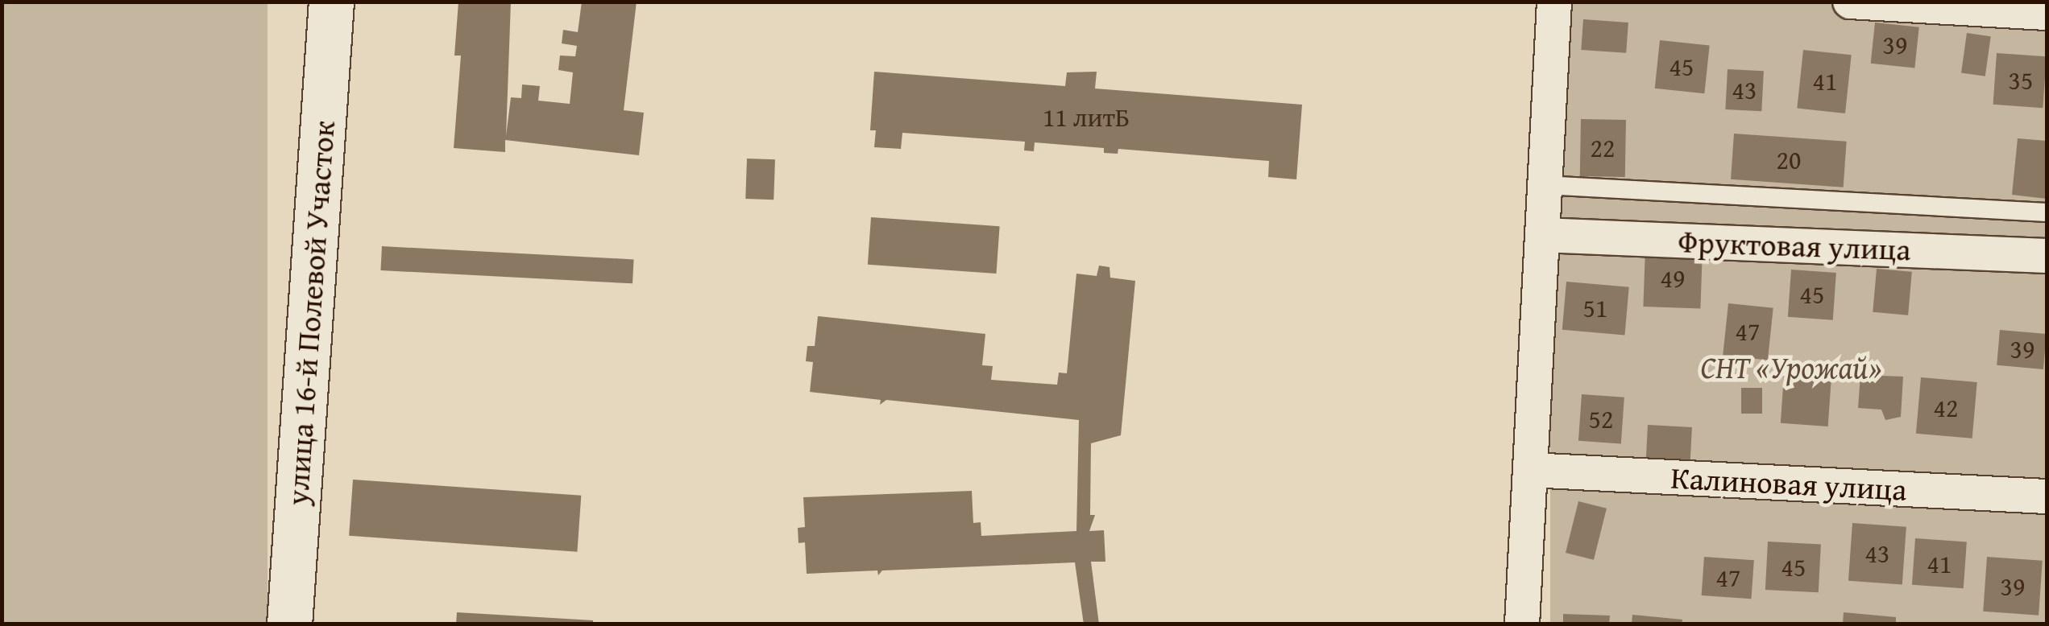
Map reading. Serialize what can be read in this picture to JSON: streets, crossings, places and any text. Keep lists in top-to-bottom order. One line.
{"streets":{"street":["Фруктовая улица","улица 16-й Полевой Участок","Калиновая улица"]},"parks":["СНТ «Урожай»"],"house_numbers":["39","45","35","41","43","11 литБ","22","20","49","45","51","47","39","42","52","43","41","45","47","39"]}
